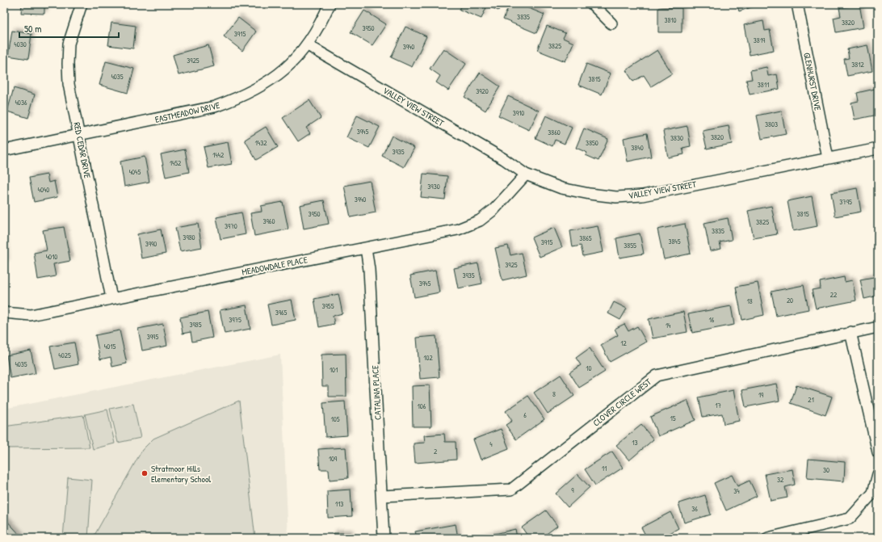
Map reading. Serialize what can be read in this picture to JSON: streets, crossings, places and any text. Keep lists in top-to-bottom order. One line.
{"streets":{"street":["GLENHURST DRIVE","VALLEY VIEW STREET","EASTMEADOW DRIVE","RED CEDAR DRIVE","MEADOWDALE PLACE","CATALINA PLACE","CLOVER CIRCLE WEST"]},"crossings":[["GLENHURST DRIVE","VALLEY VIEW STREET"],["VALLEY VIEW STREET","EASTMEADOW DRIVE"],["VALLEY VIEW STREET","MEADOWDALE PLACE"],["EASTMEADOW DRIVE","RED CEDAR DRIVE"],["RED CEDAR DRIVE","MEADOWDALE PLACE"],["MEADOWDALE PLACE","CATALINA PLACE"],["CATALINA PLACE","CLOVER CIRCLE WEST"]],"places":["Stratmoor Hills Elementary School"],"house_numbers":["3835","3810","3820","3950","3915","3819","4030","3825","3940","3925","3812","4035","3815","3811","3920","4036","3910","3803","3945","3860","3820","3830","1432","3850","3840","3935","1442","1452","4045","3930","4040","3940","3795","3950","3815","3960","3825","3970","3835","3980","3865","3845","3915","3990","3855","4010","3925","3935","3945","22","20","18","3955","3965","3975","16","3985","14","3995","12","4015","4025","102","4035","10","101","8","19","21","17","106","6","15","105","13","4","2","109","11","30","32","9","34","113","36"],"scale_bar":"50 m"}
